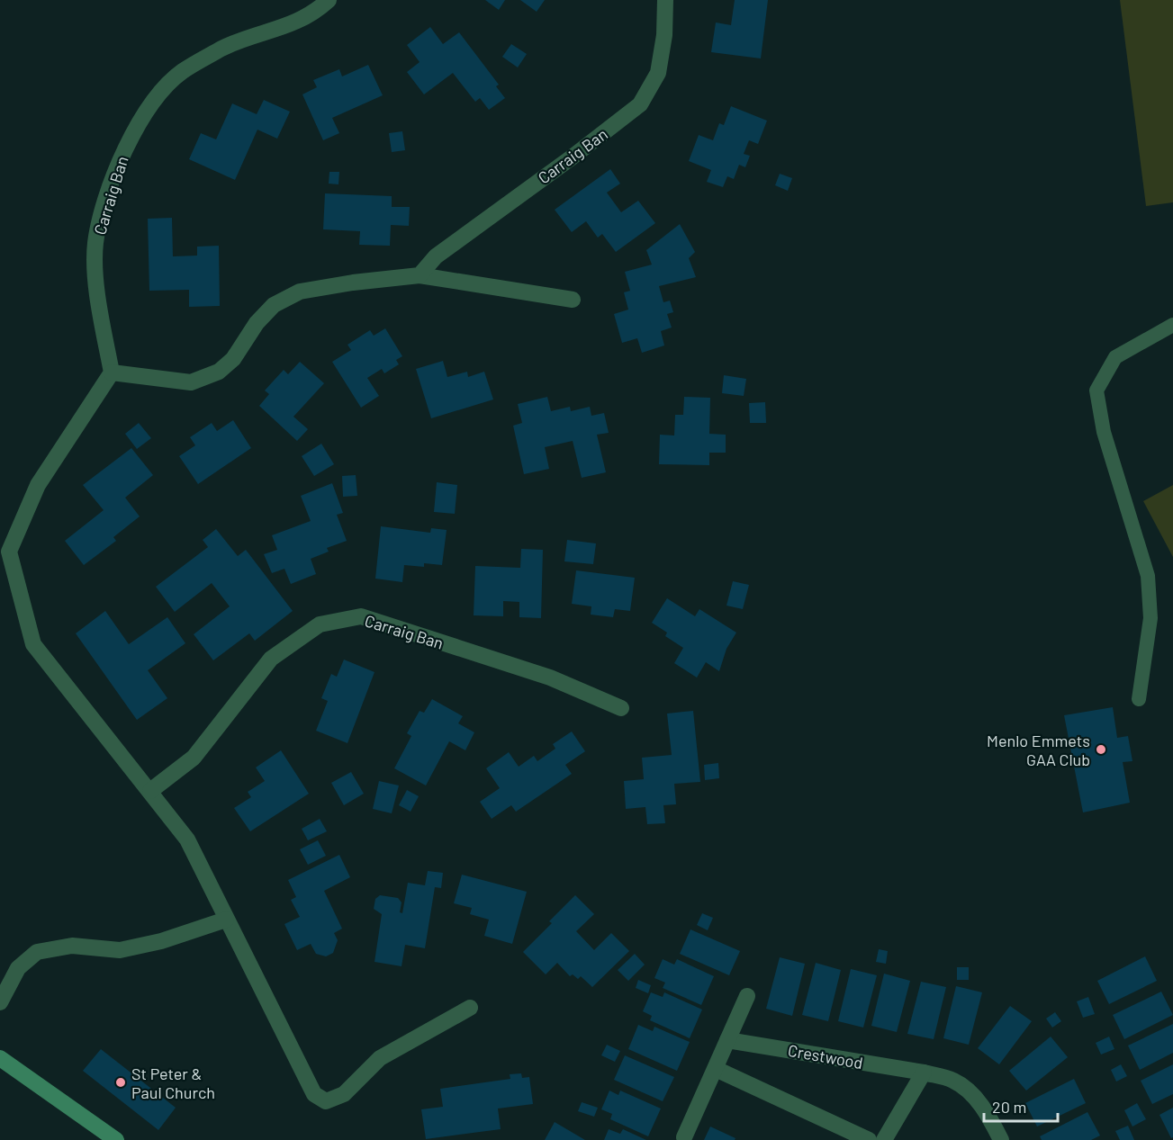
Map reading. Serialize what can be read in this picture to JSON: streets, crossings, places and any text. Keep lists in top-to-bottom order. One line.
{"streets":{"street":["Carraig Ban","Crestwood"]},"places":["Menlo Emmets GAA Club","St Peter & Paul Church"],"scale_bar":"20 m"}
